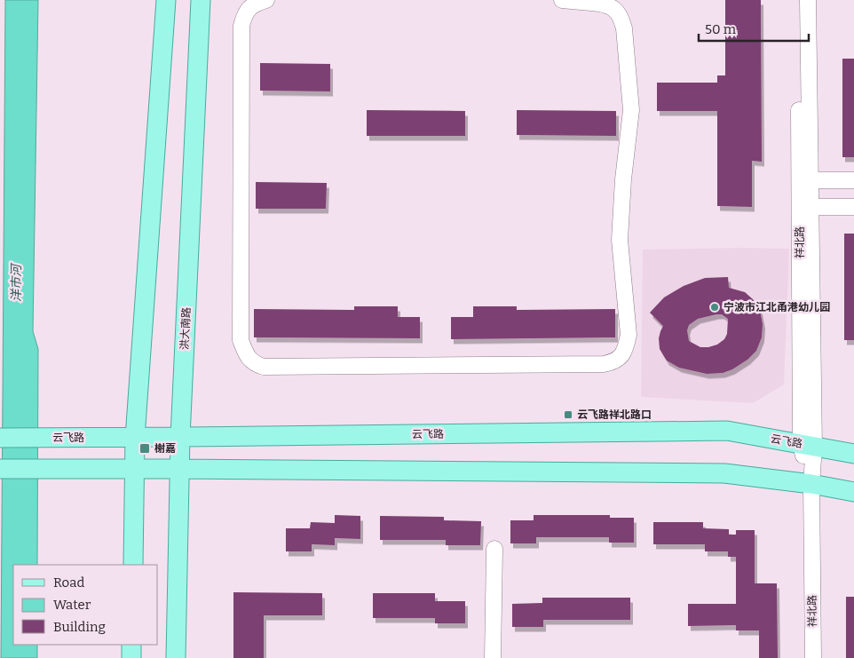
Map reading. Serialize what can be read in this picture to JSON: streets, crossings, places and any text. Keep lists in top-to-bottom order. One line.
{"streets":{"main road":["洪大南路","云飞路"],"street":["祥北路"]},"crossings":[["祥北路","云飞路"],["洪大南路","云飞路"]],"water":["洋市河"],"places":{"other":["宁波市江北甬港幼儿园"],"transit":["云飞路祥北路口","榭嘉"]},"legend":["Road","Water","Building"],"scale_bar":"50 m"}
